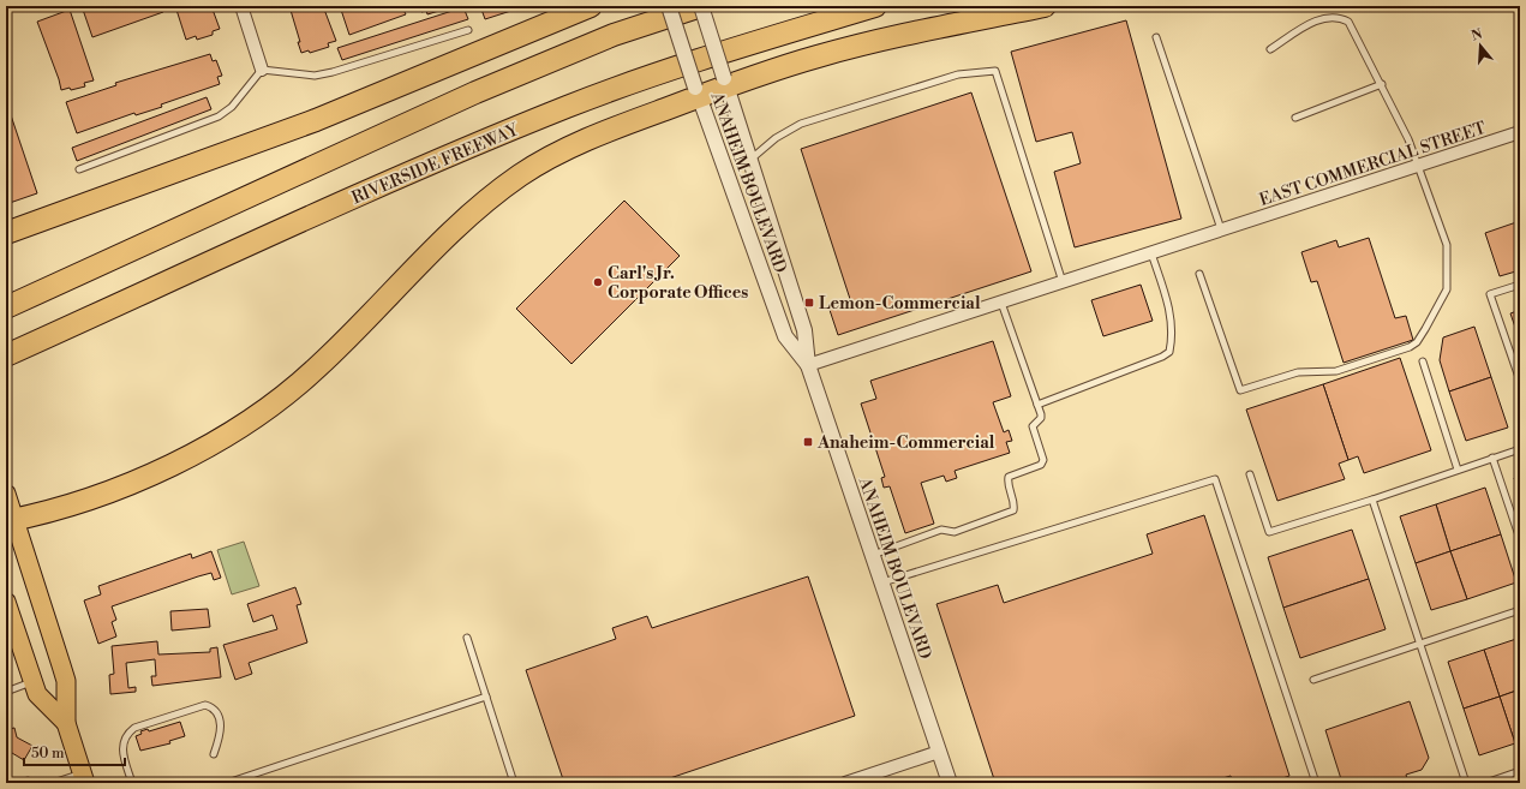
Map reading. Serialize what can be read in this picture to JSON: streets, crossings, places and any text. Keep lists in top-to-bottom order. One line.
{"streets":{"highway":["RIVERSIDE FREEWAY"],"street":["EAST COMMERCIAL STREET","ANAHEIM BOULEVARD"]},"crossings":[["EAST COMMERCIAL STREET","ANAHEIM BOULEVARD"]],"places":{"other":["Carl's Jr. Corporate Offices"],"transit":["Lemon-Commercial","Anaheim-Commercial"]},"scale_bar":"50 m","north":"top"}
